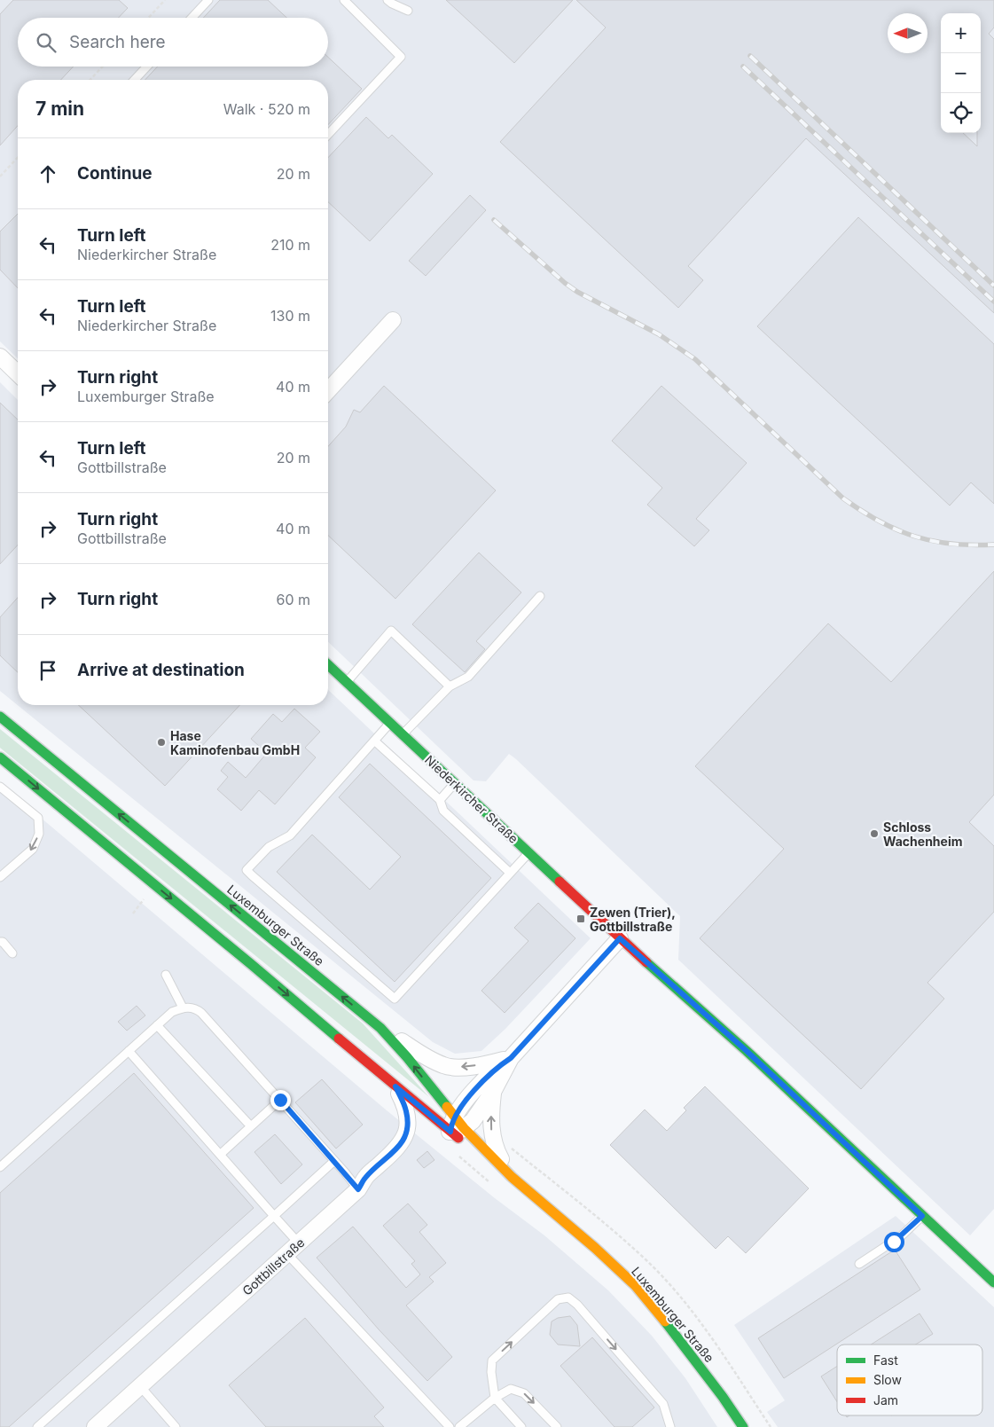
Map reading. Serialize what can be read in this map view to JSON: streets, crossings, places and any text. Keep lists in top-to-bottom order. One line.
{"streets":{"main road":["Niederkircher Straße","Luxemburger Straße"],"street":["Gottbillstraße"]},"crossings":[["Luxemburger Straße","Gottbillstraße"]],"places":{"other":["Hase Kaminofenbau GmbH","Schloss Wachenheim"],"transit":["Zewen (Trier), Gottbillstraße"]},"legend":["Fast","Slow","Jam"],"north":"left","page":{"map_buttons":["+","−"],"search":"Search here","heading":["7 min","Walk · 520 m"],"list":[["Continue","20 m"],["Turn left","Niederkircher Straße","210 m"],["Turn left","Niederkircher Straße","130 m"],["Turn right","Luxemburger Straße","40 m"],["Turn left","Gottbillstraße","20 m"],["Turn right","Gottbillstraße","40 m"],["Turn right","60 m"],"Arrive at destination"]}}
